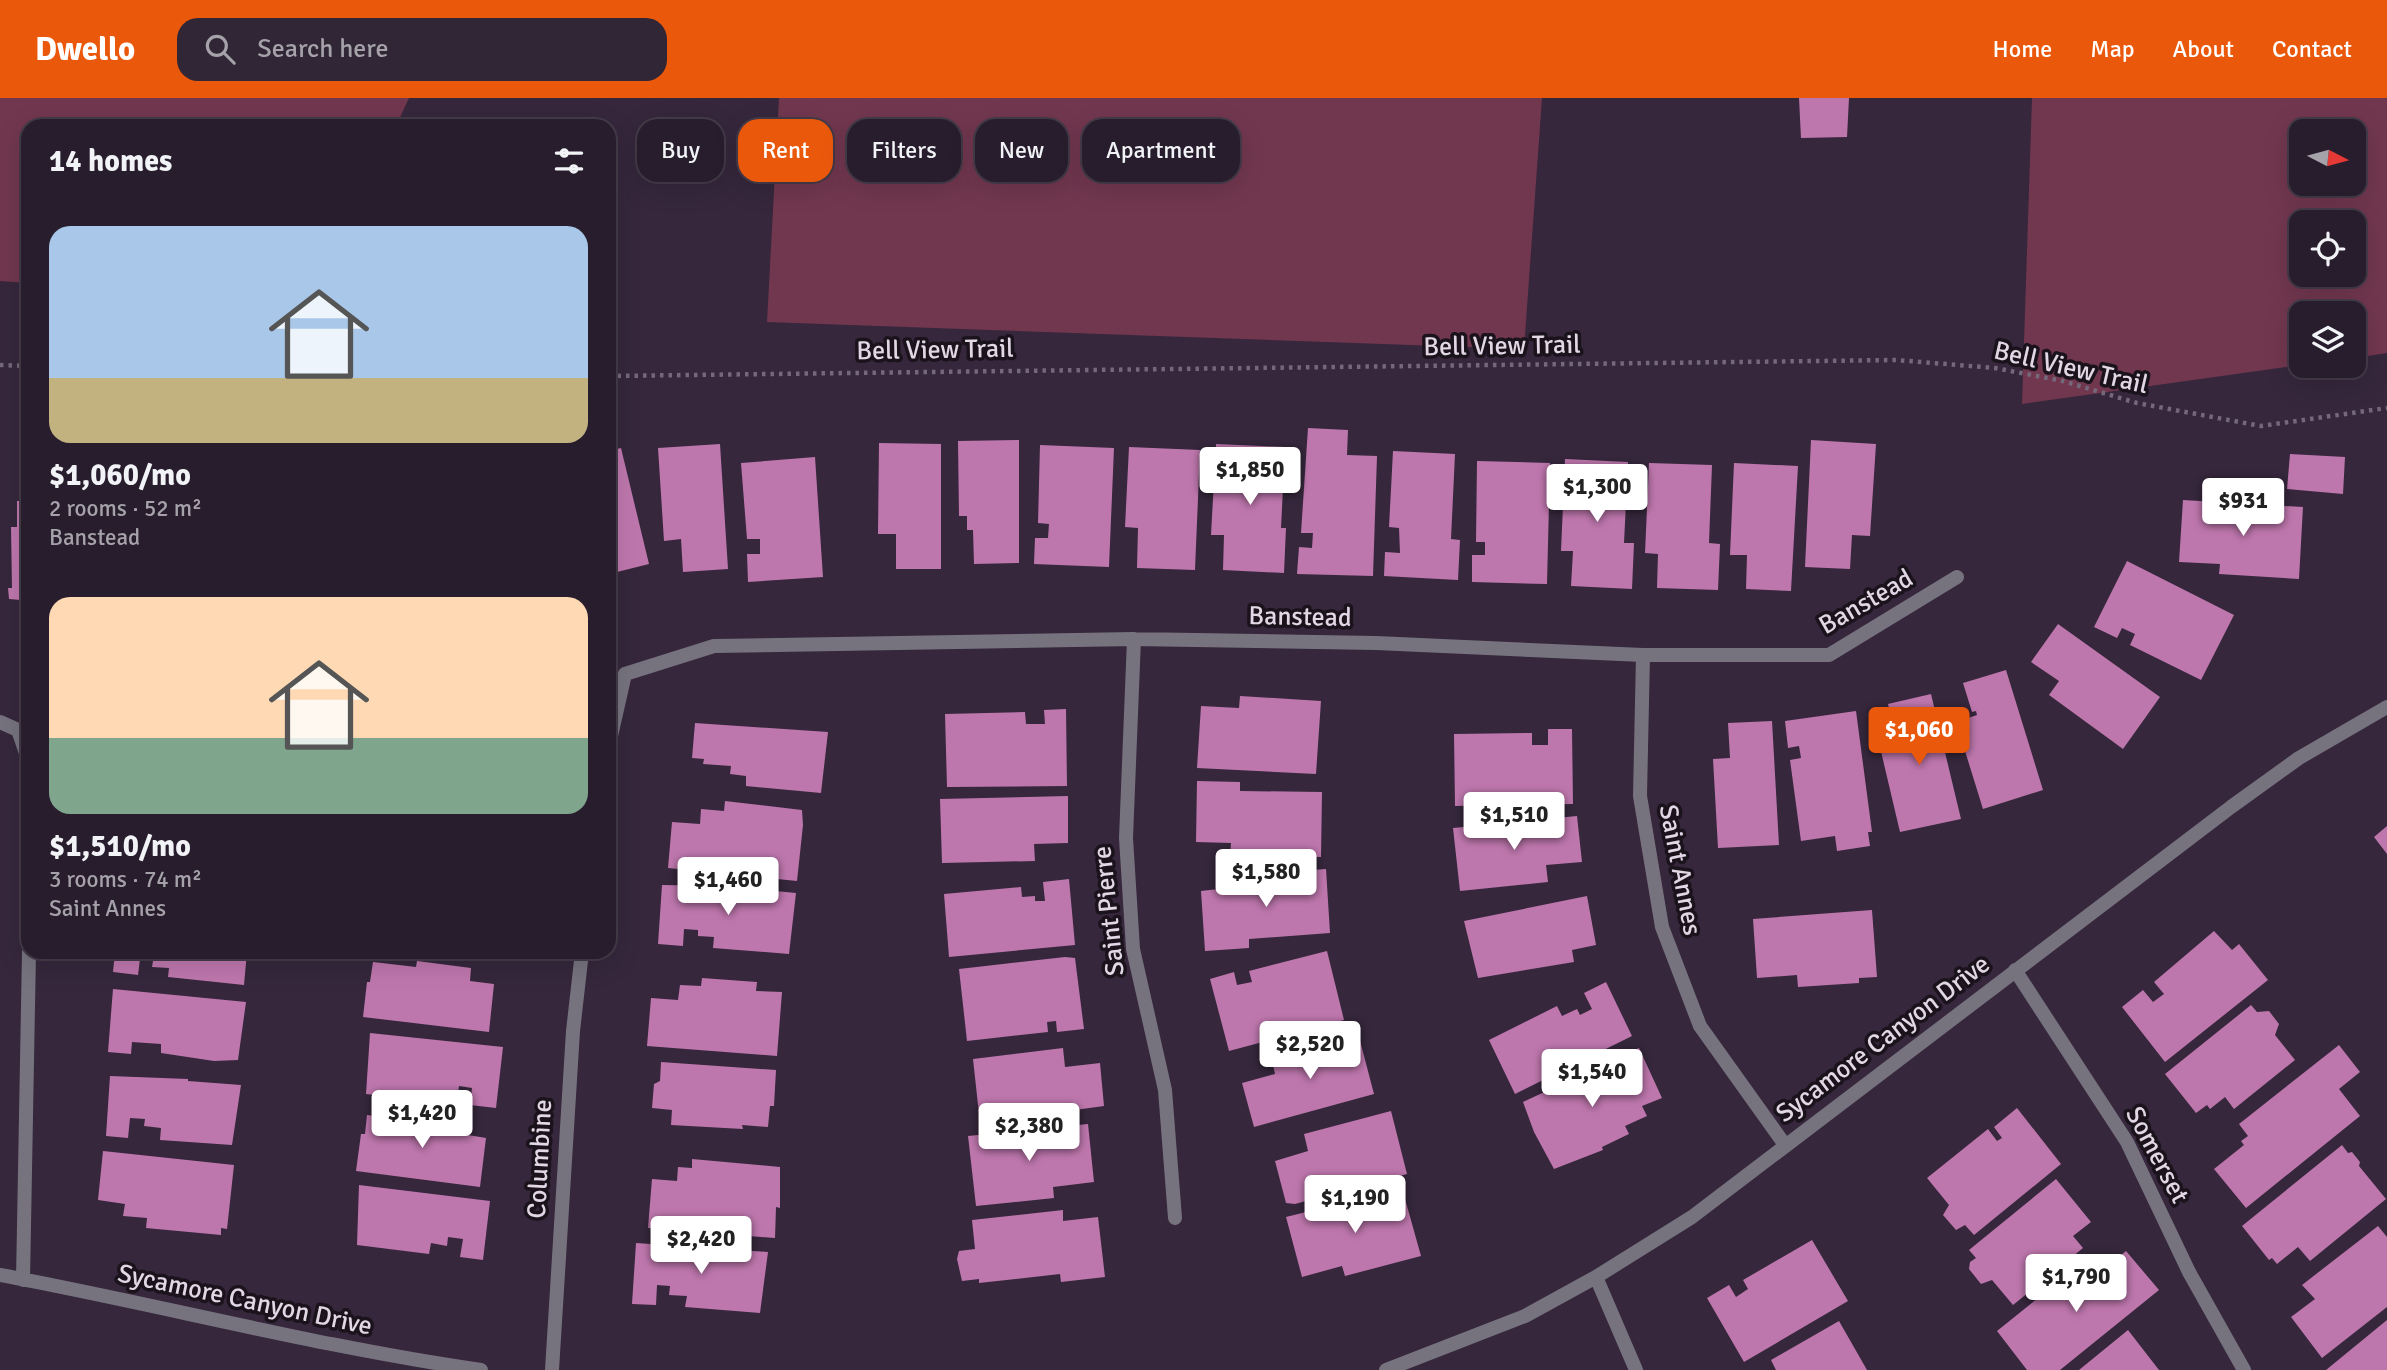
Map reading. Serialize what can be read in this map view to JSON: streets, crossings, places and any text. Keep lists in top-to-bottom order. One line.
{"streets":{"street":["Banstead","Saint Annes","Saint Pierre","Sycamore Canyon Drive","Somerset","Columbine"],"path":["Bell View Trail"]},"crossings":[["Banstead","Saint Annes"],["Banstead","Saint Pierre"],["Saint Annes","Sycamore Canyon Drive"],["Sycamore Canyon Drive","Somerset"]],"north":"right","page":{"header":"Dwello","search":"Search here","nav":["Home","Map","About","Contact"],"chip":["Buy","Rent","Filters","New","Apartment"],"heading":"14 homes","list":[{"name":"$1,060/mo","note":"2 rooms · 52 m² · Banstead"},{"name":"$1,510/mo","note":"3 rooms · 74 m² · Saint Annes"}],"price":["$1,850","$1,300","$931","$1,060","$1,510","$1,580","$1,460","$2,520","$1,540","$1,420","$2,380","$1,190","$2,420","$1,790"]}}
